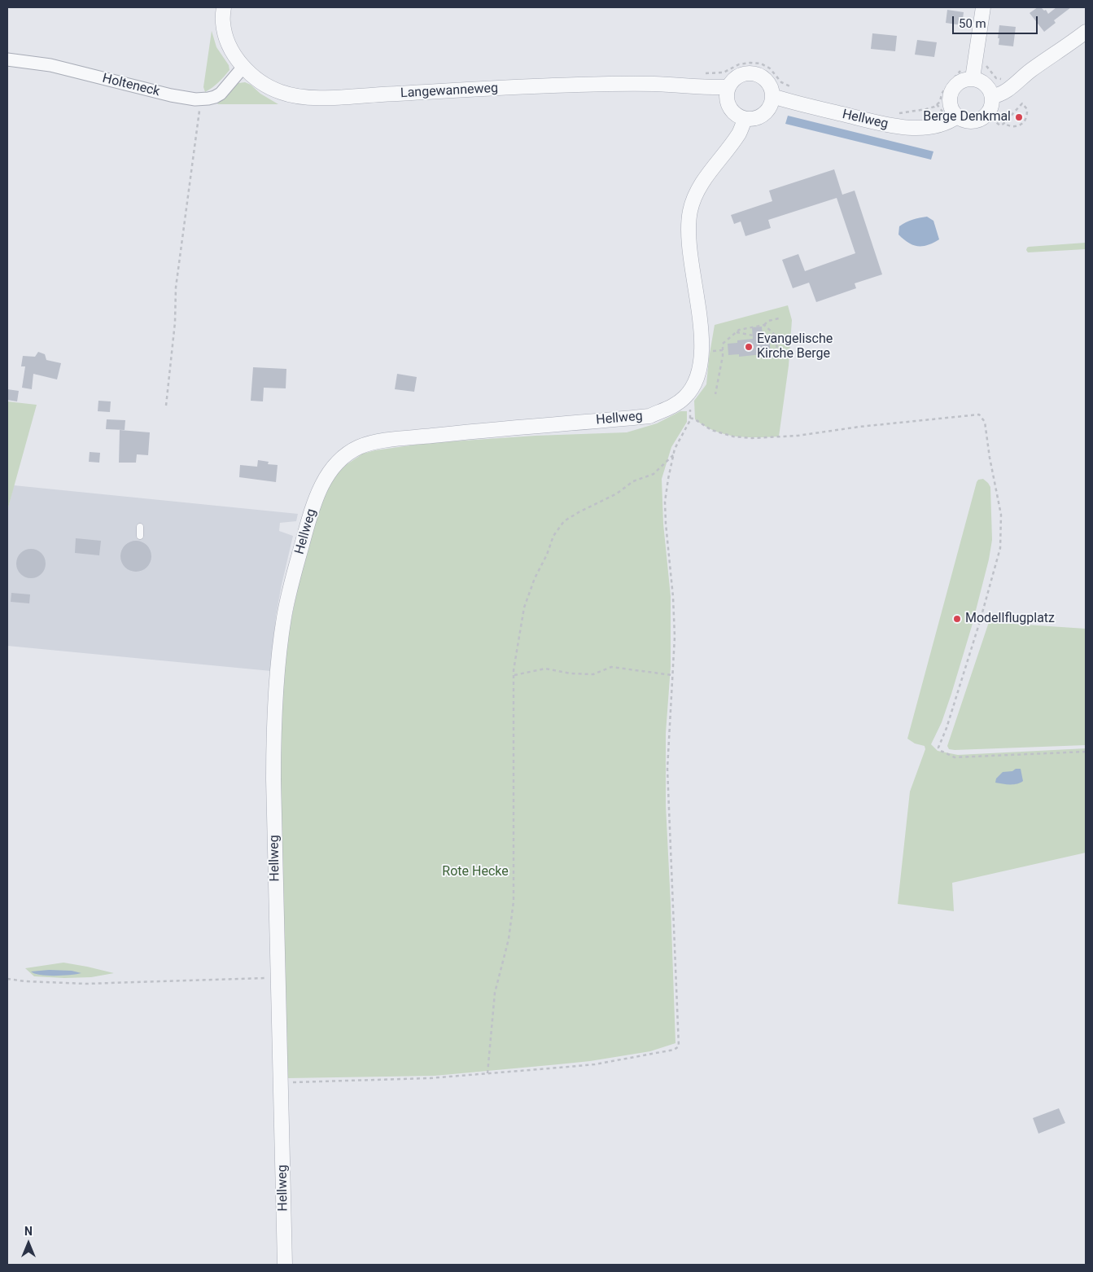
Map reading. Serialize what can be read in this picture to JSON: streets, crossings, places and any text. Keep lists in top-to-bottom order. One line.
{"streets":{"street":["Holteneck","Langewanneweg","Hellweg"]},"crossings":[["Holteneck","Langewanneweg"],["Langewanneweg","Hellweg"]],"parks":["Rote Hecke"],"places":["Berge Denkmal","Evangelische Kirche Berge","Modellflugplatz"],"scale_bar":"50 m","north":"top"}
